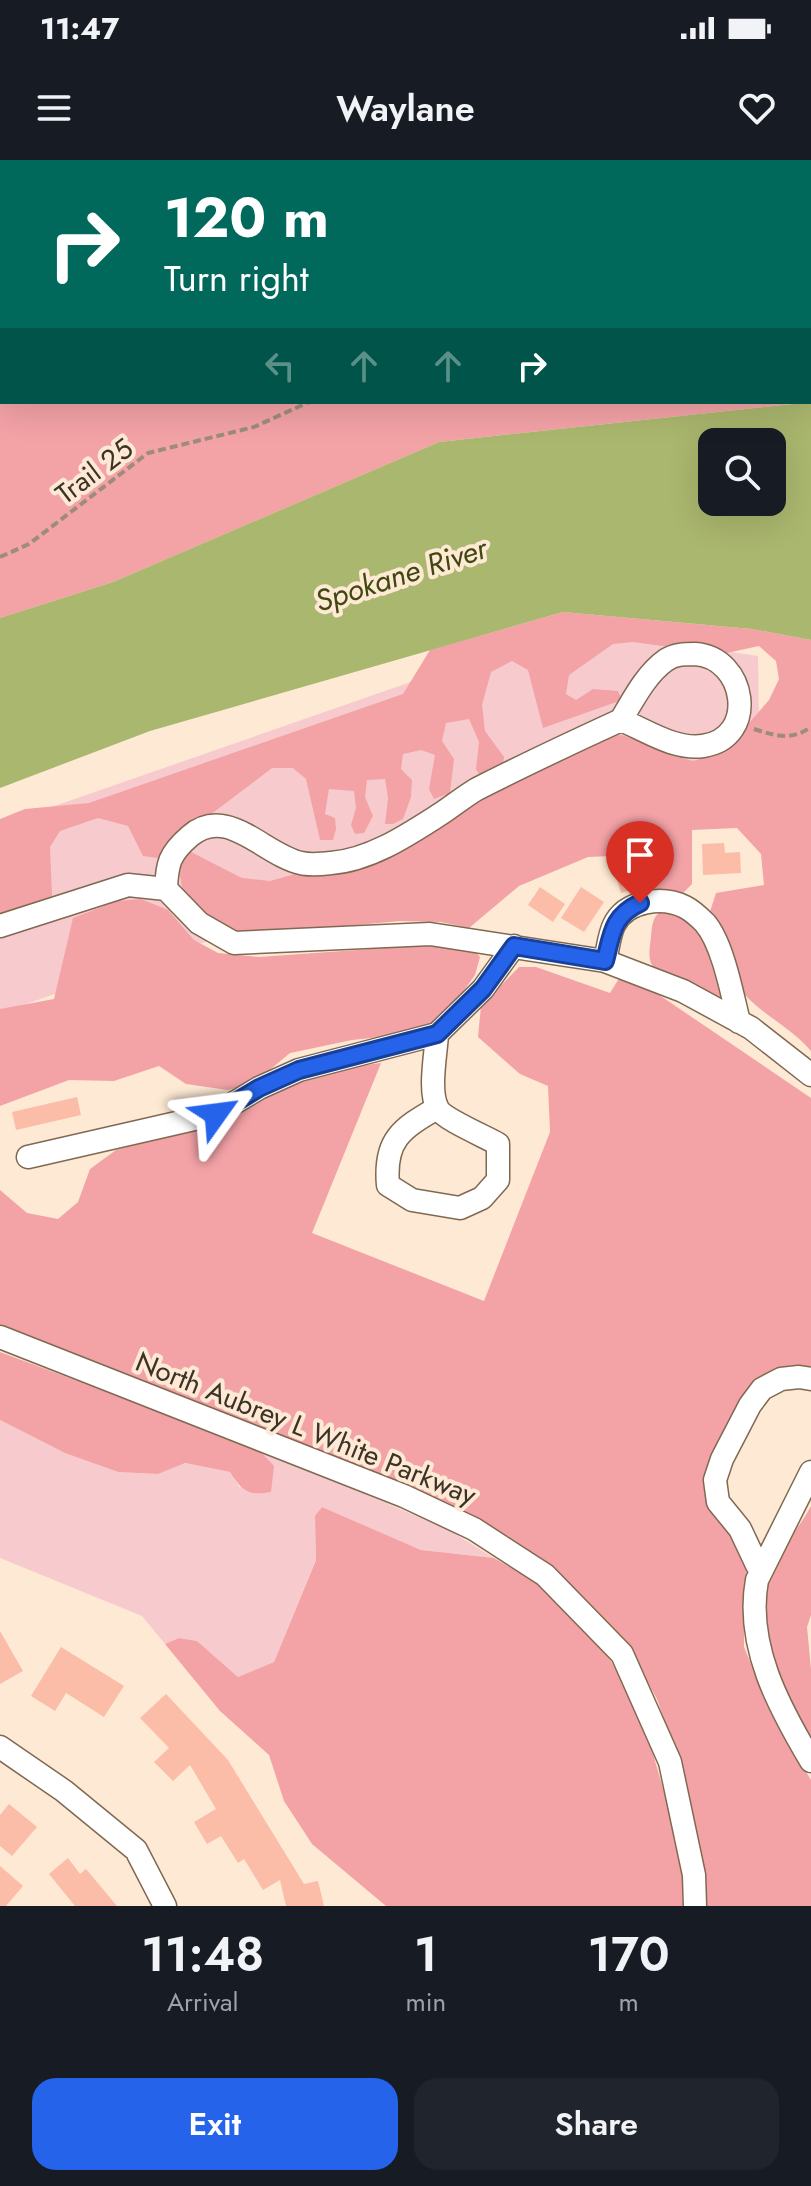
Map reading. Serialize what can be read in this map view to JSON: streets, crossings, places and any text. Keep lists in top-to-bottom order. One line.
{"streets":{"street":["North Aubrey L White Parkway"],"path":["Trail 25"]},"water":["Spokane River"],"page":{"status":"11:47","header":"Waylane","turn":["120 m","Turn right"],"eta":["11:48","Arrival","1","min","170","m"],"buttons":["Exit","Share"]}}
